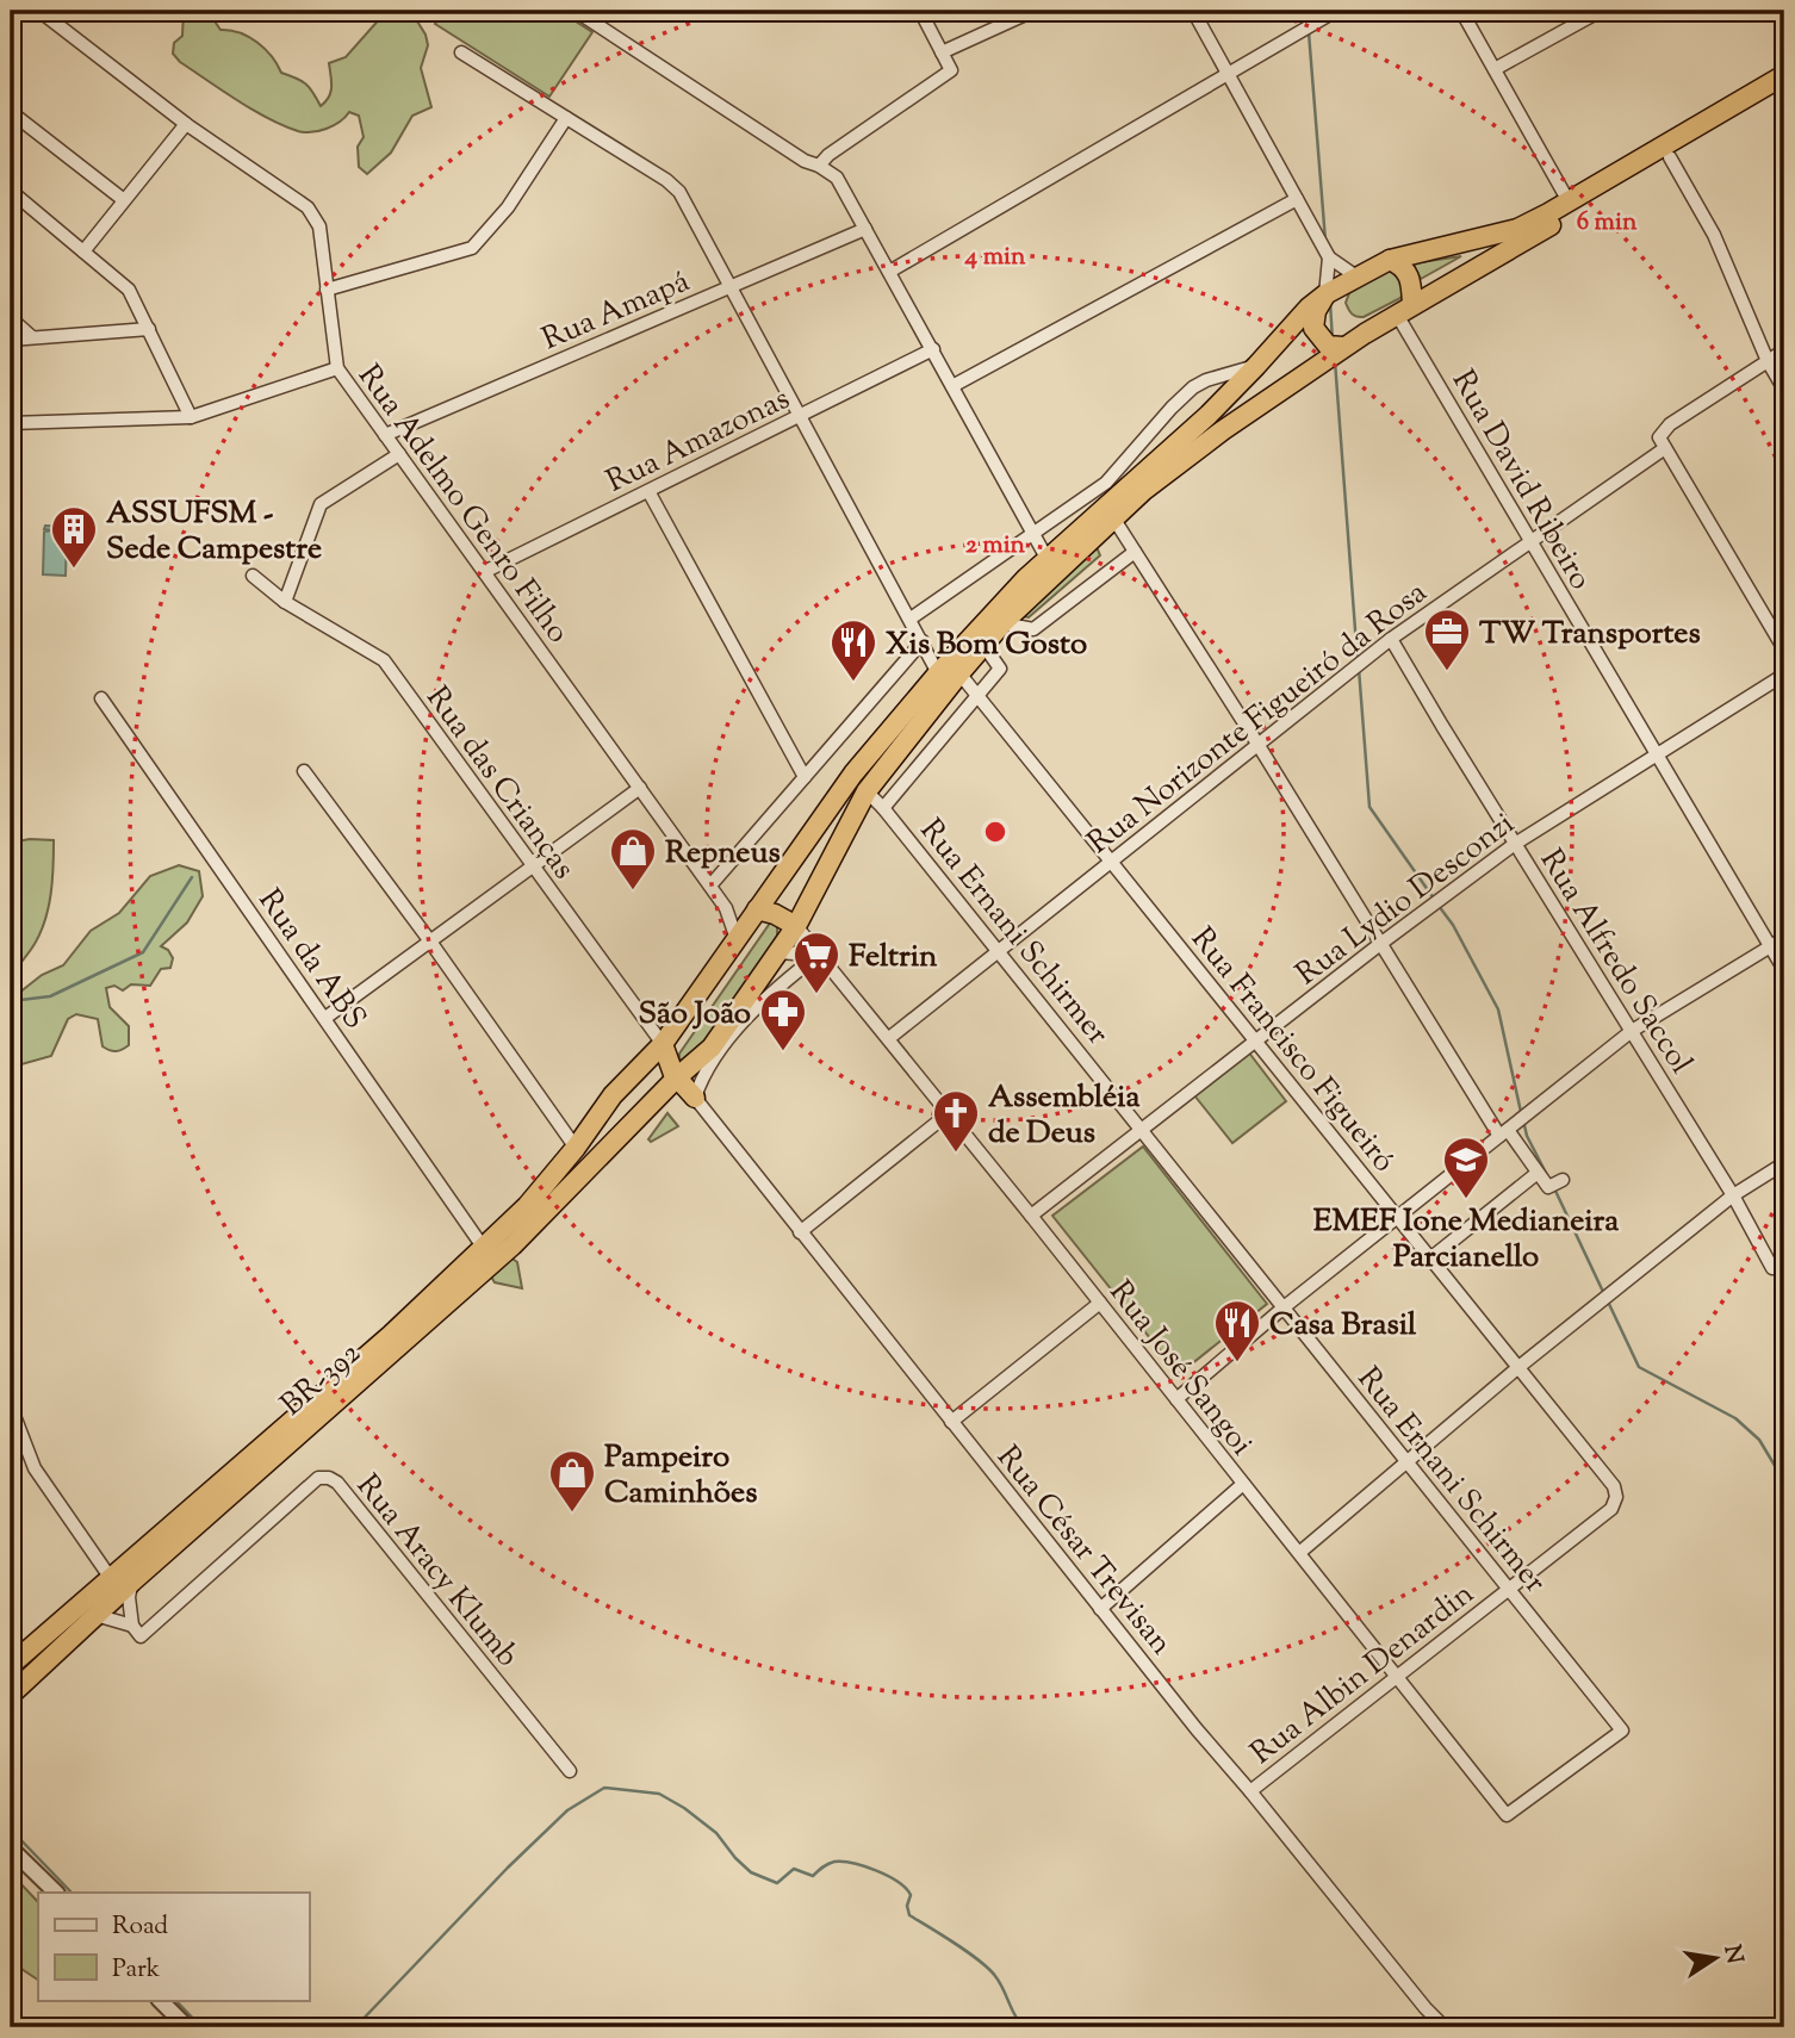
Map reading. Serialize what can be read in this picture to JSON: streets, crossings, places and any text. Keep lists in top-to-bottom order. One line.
{"streets":{"highway":["BR-392"],"street":["Rua Amapá","Rua Amazonas","Rua David Ribeiro","Rua Adelmo Genro Filho","Rua Norizonte Figueiró da Rosa","Rua das Crianças","Rua Lydio Desconzi","Rua Ernani Schirmer","Rua da ABS","Rua Alfredo Saccol","Rua Francisco Figueiró","Rua José Sangoi","Rua César Trevisan","Rua Aracy Klumb","Rua Albin Denardin"]},"crossings":[["Rua Amapá","Rua Adelmo Genro Filho"],["Rua Amazonas","Rua Adelmo Genro Filho"],["Rua David Ribeiro","Rua Norizonte Figueiró da Rosa"],["Rua David Ribeiro","Rua Lydio Desconzi"],["Rua David Ribeiro","BR-392"],["Rua Adelmo Genro Filho","BR-392"],["Rua Norizonte Figueiró da Rosa","Rua Ernani Schirmer"],["Rua Norizonte Figueiró da Rosa","Rua Alfredo Saccol"],["Rua Norizonte Figueiró da Rosa","Rua Francisco Figueiró"],["Rua Norizonte Figueiró da Rosa","Rua José Sangoi"],["Rua das Crianças","BR-392"],["Rua das Crianças","Rua César Trevisan"],["Rua Lydio Desconzi","Rua Ernani Schirmer"],["Rua Lydio Desconzi","Rua Alfredo Saccol"],["Rua Lydio Desconzi","Rua Francisco Figueiró"],["Rua Lydio Desconzi","Rua José Sangoi"],["Rua Ernani Schirmer","Rua José Sangoi"],["Rua Ernani Schirmer","BR-392"],["Rua Ernani Schirmer","Rua Albin Denardin"],["Rua da ABS","BR-392"],["Rua Francisco Figueiró","BR-392"],["Rua Francisco Figueiró","Rua Albin Denardin"],["Rua José Sangoi","BR-392"],["Rua José Sangoi","Rua Albin Denardin"],["BR-392","Rua César Trevisan"],["Rua César Trevisan","Rua Albin Denardin"]],"places":{"building":["ASSUFSM - Sede Campestre"],"office":["TW Transportes"],"restaurant":["Xis Bom Gosto","Casa Brasil"],"shop":["Repneus","Pampeiro Caminhões"],"supermarket":["Feltrin"],"pharmacy":["São João"],"church":["Assembléia de Deus"],"school or university":["EMEF Ione Medianeira Parcianello"]},"legend":["Road","Park"],"north":"right","rings":["6 min","4 min","2 min"]}
